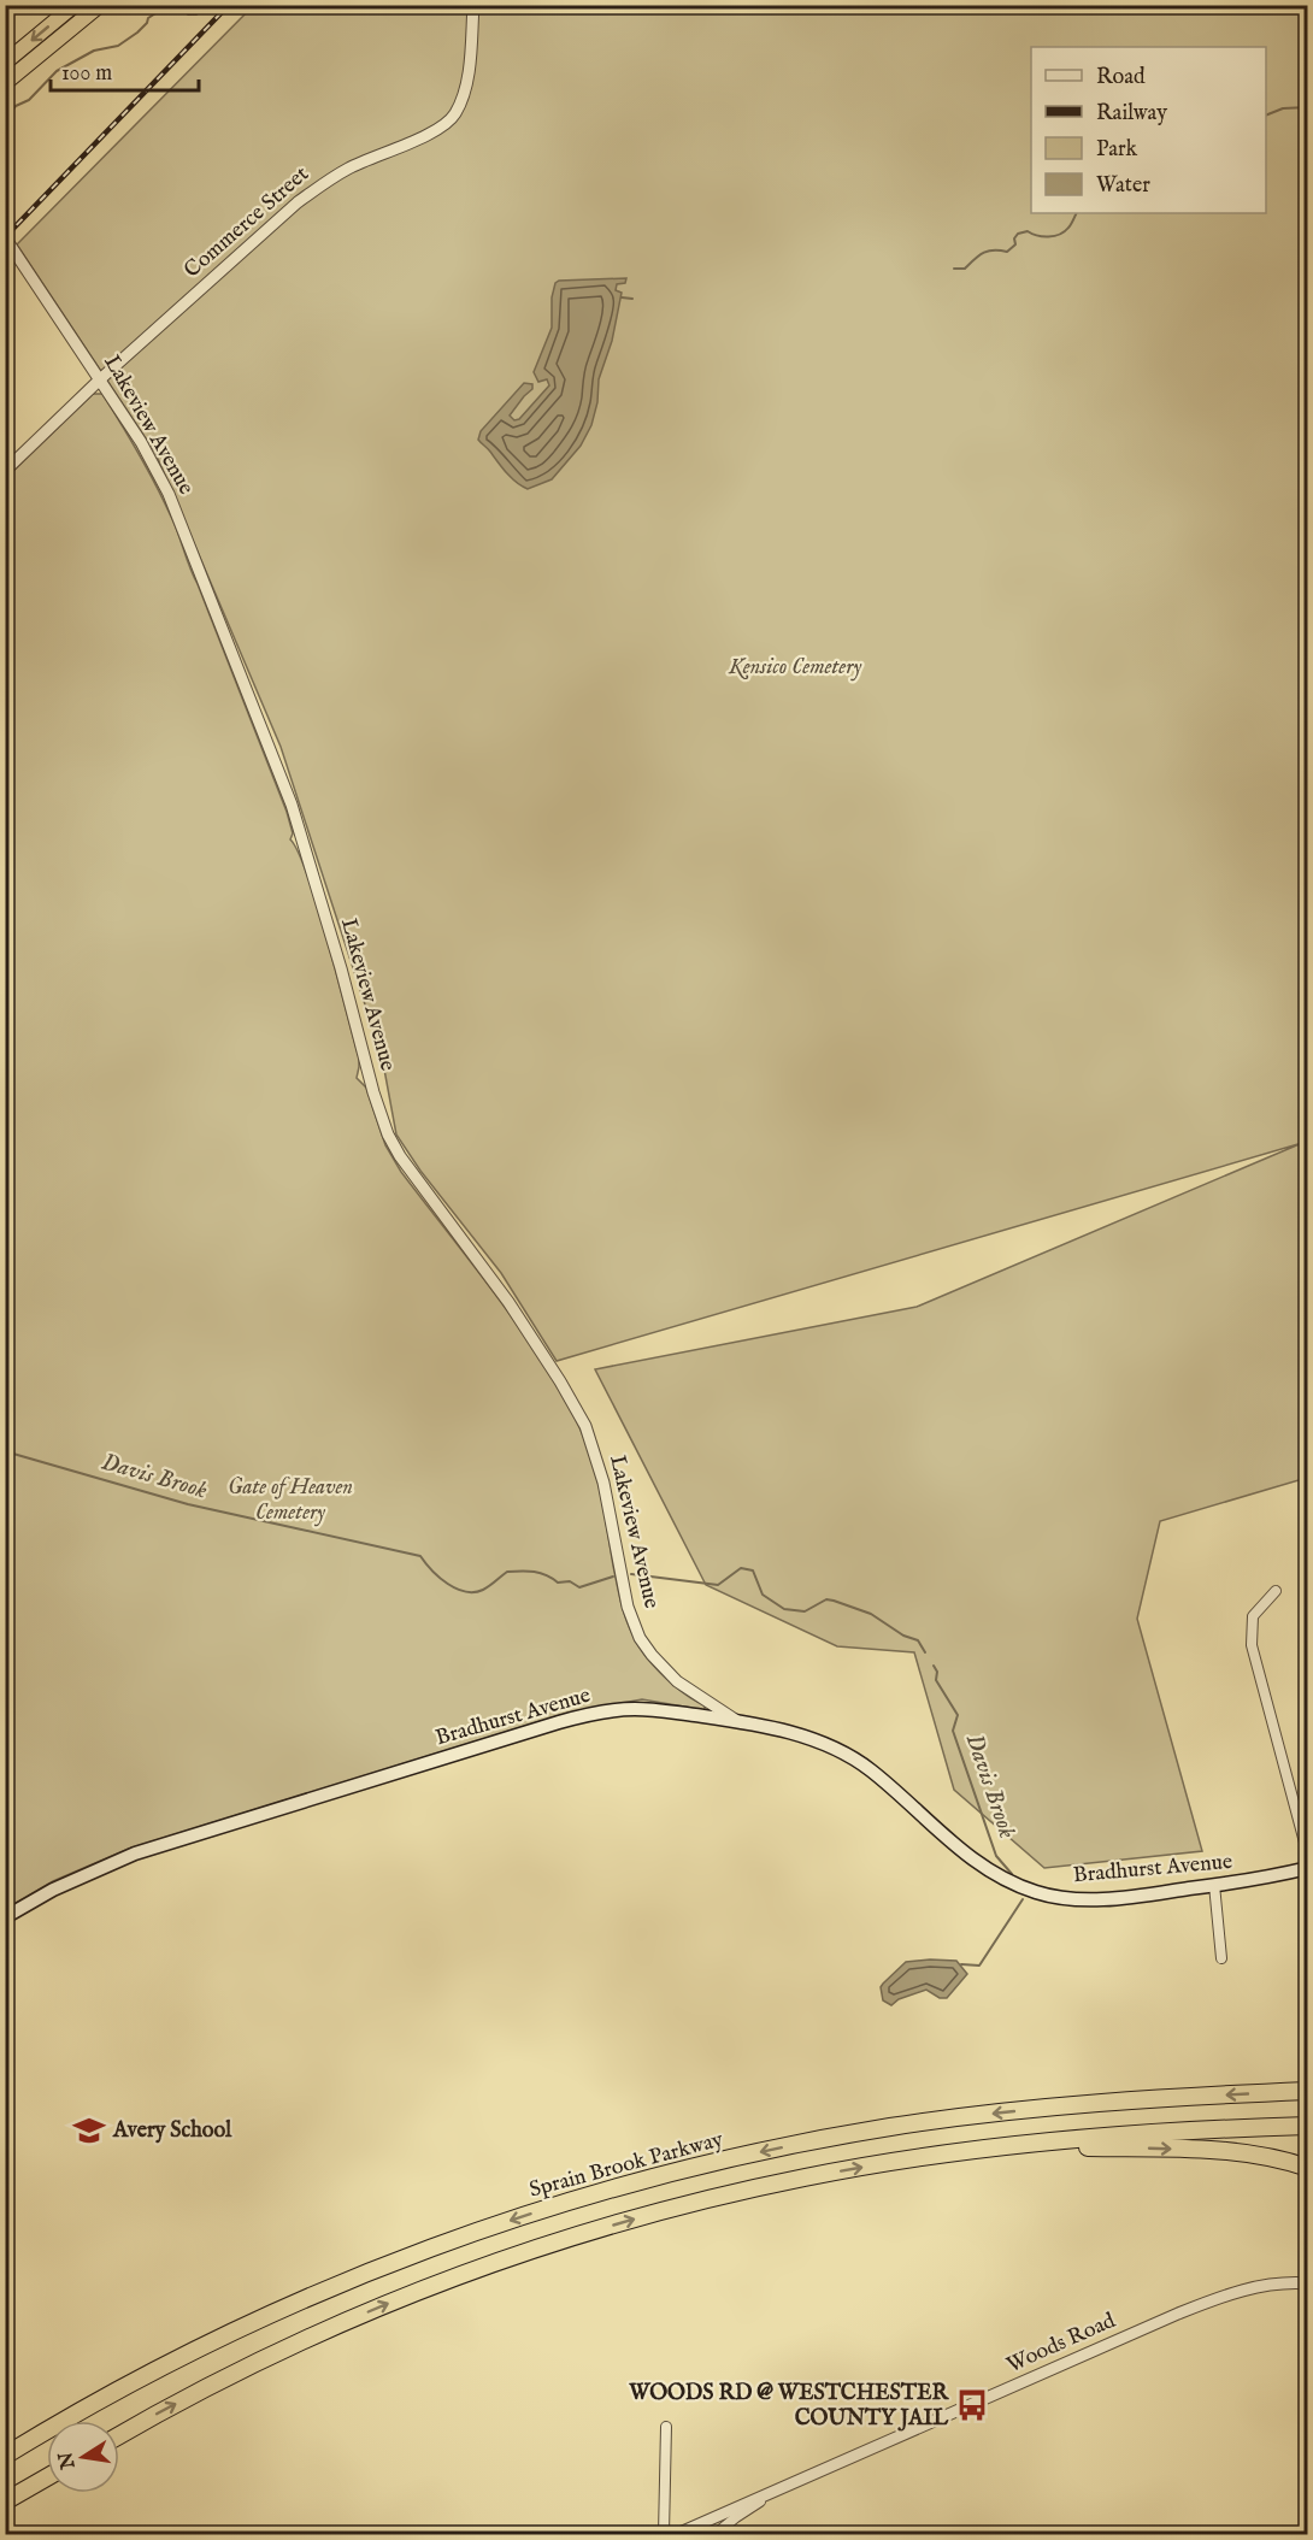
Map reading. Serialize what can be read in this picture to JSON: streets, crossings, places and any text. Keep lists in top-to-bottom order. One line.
{"streets":{"highway":["Sprain Brook Parkway"],"main road":["Bradhurst Avenue"],"street":["Commerce Street","Lakeview Avenue","Woods Road"]},"crossings":[["Commerce Street","Lakeview Avenue"],["Lakeview Avenue","Bradhurst Avenue"]],"water":["Davis Brook"],"parks":["Kensico Cemetery","Gate of Heaven Cemetery"],"places":{"school or university":["Avery School"],"bus stop":["WOODS RD @ WESTCHESTER COUNTY JAIL"]},"legend":["Road","Railway","Park","Water"],"scale_bar":"100 m","north":"left"}
